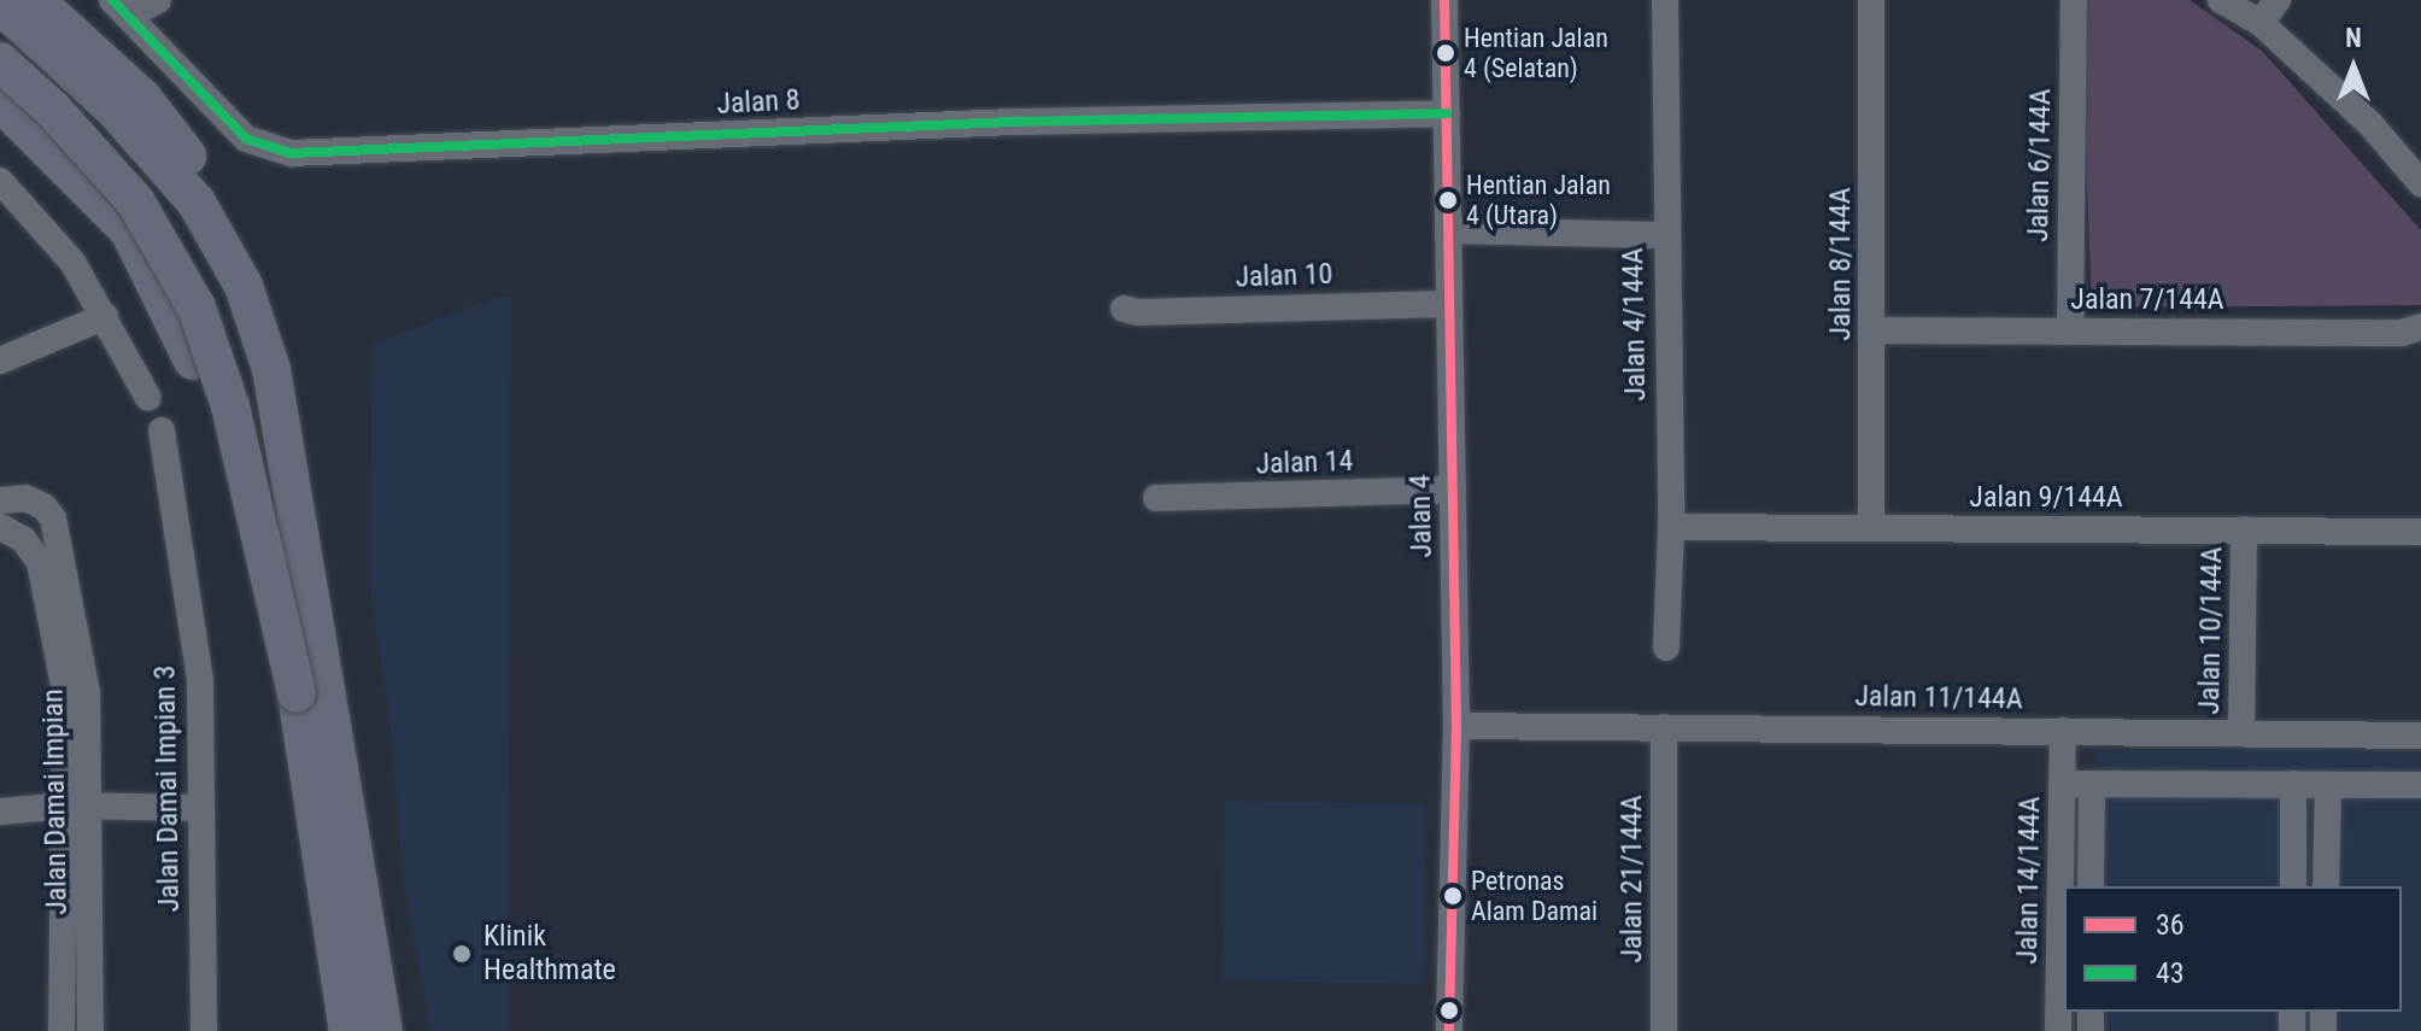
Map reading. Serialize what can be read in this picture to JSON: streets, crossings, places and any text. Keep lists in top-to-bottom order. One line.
{"streets":{"street":["Jalan 8","Jalan 6/144A","Jalan 8/144A","Jalan 10","Jalan 7/144A","Jalan 4/144A","Jalan 14","Jalan 9/144A","Jalan 4","Jalan 10/144A","Jalan 11/144A","Jalan Damai Impian 3","Jalan Damai Impian","Jalan 21/144A","Jalan 14/144A"]},"crossings":[["Jalan 8","Jalan 4"],["Jalan 6/144A","Jalan 7/144A"],["Jalan 8/144A","Jalan 7/144A"],["Jalan 8/144A","Jalan 9/144A"],["Jalan 10","Jalan 4"],["Jalan 4/144A","Jalan 9/144A"],["Jalan 14","Jalan 4"],["Jalan 9/144A","Jalan 10/144A"],["Jalan 4","Jalan 11/144A"],["Jalan 10/144A","Jalan 11/144A"],["Jalan 11/144A","Jalan 21/144A"],["Jalan 11/144A","Jalan 14/144A"]],"places":["Hentian Jalan 4 (Selatan)","Hentian Jalan 4 (Utara)","Petronas Alam Damai","Klinik Healthmate"],"lines":["transit line 36","transit line 43"],"legend":["36","43"],"north":"top"}
